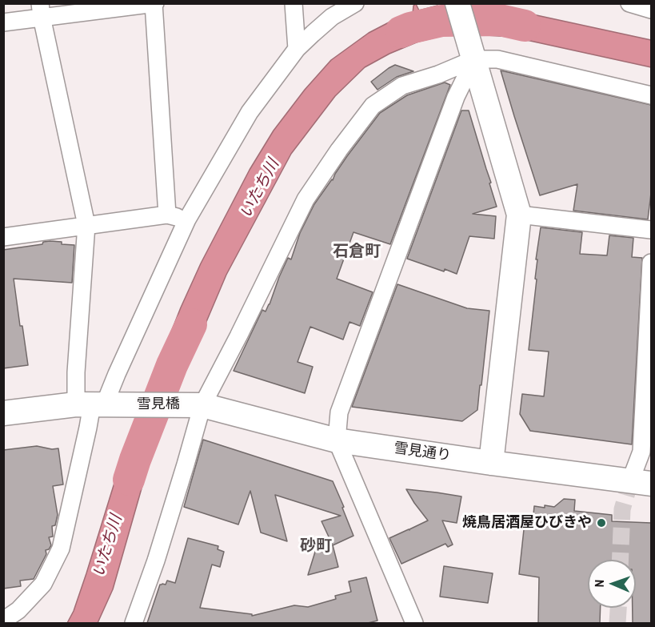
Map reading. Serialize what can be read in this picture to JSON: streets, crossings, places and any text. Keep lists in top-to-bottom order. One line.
{"streets":{"street":["雪見橋","雪見通り"]},"crossings":[["雪見橋","雪見通り"]],"districts":["石倉町","砂町"],"water":["いたち川"],"places":["焼鳥居酒屋ひびきや"],"north":"left"}
